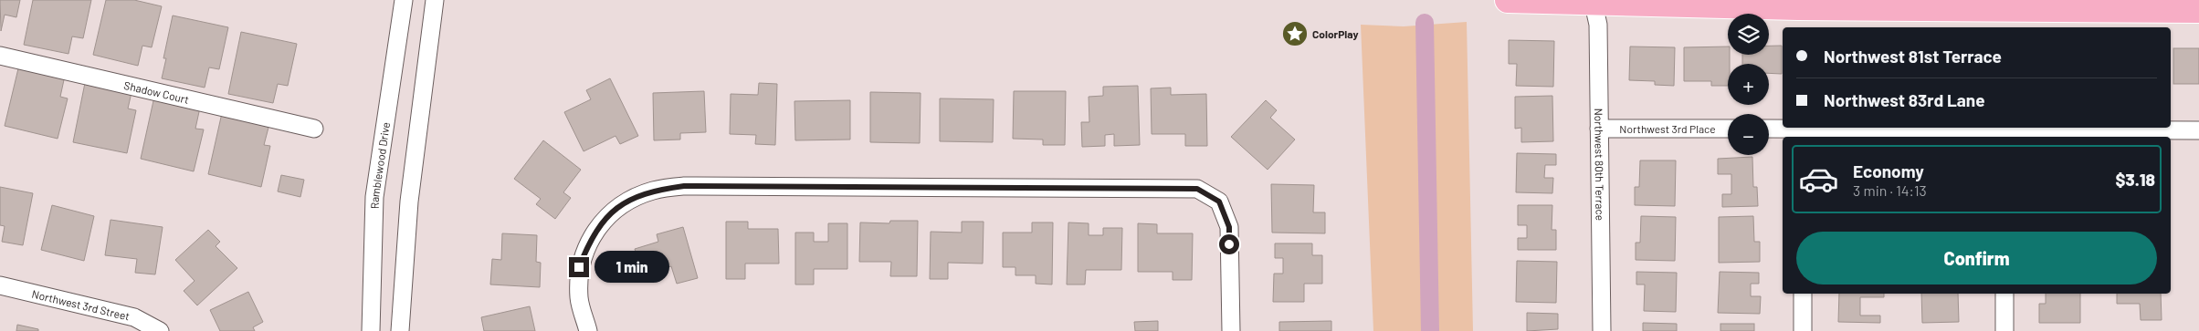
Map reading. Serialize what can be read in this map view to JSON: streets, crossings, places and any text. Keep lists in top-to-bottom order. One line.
{"streets":{"street":["Shadow Court","Northwest 3rd Place","Ramblewood Drive","Northwest 80th Terrace","Northwest 3rd Street"]},"crossings":[["Northwest 3rd Place","Northwest 80th Terrace"]],"places":{"place":["ColorPlay"]},"page":{"map_buttons":["+","−"],"banner":["Northwest 81st Terrace","Northwest 83rd Lane"],"list":[{"name":"Economy","note":"3 min · 14:13","value":"$3.18"}],"buttons":"Confirm","bubble":"1 min"}}
